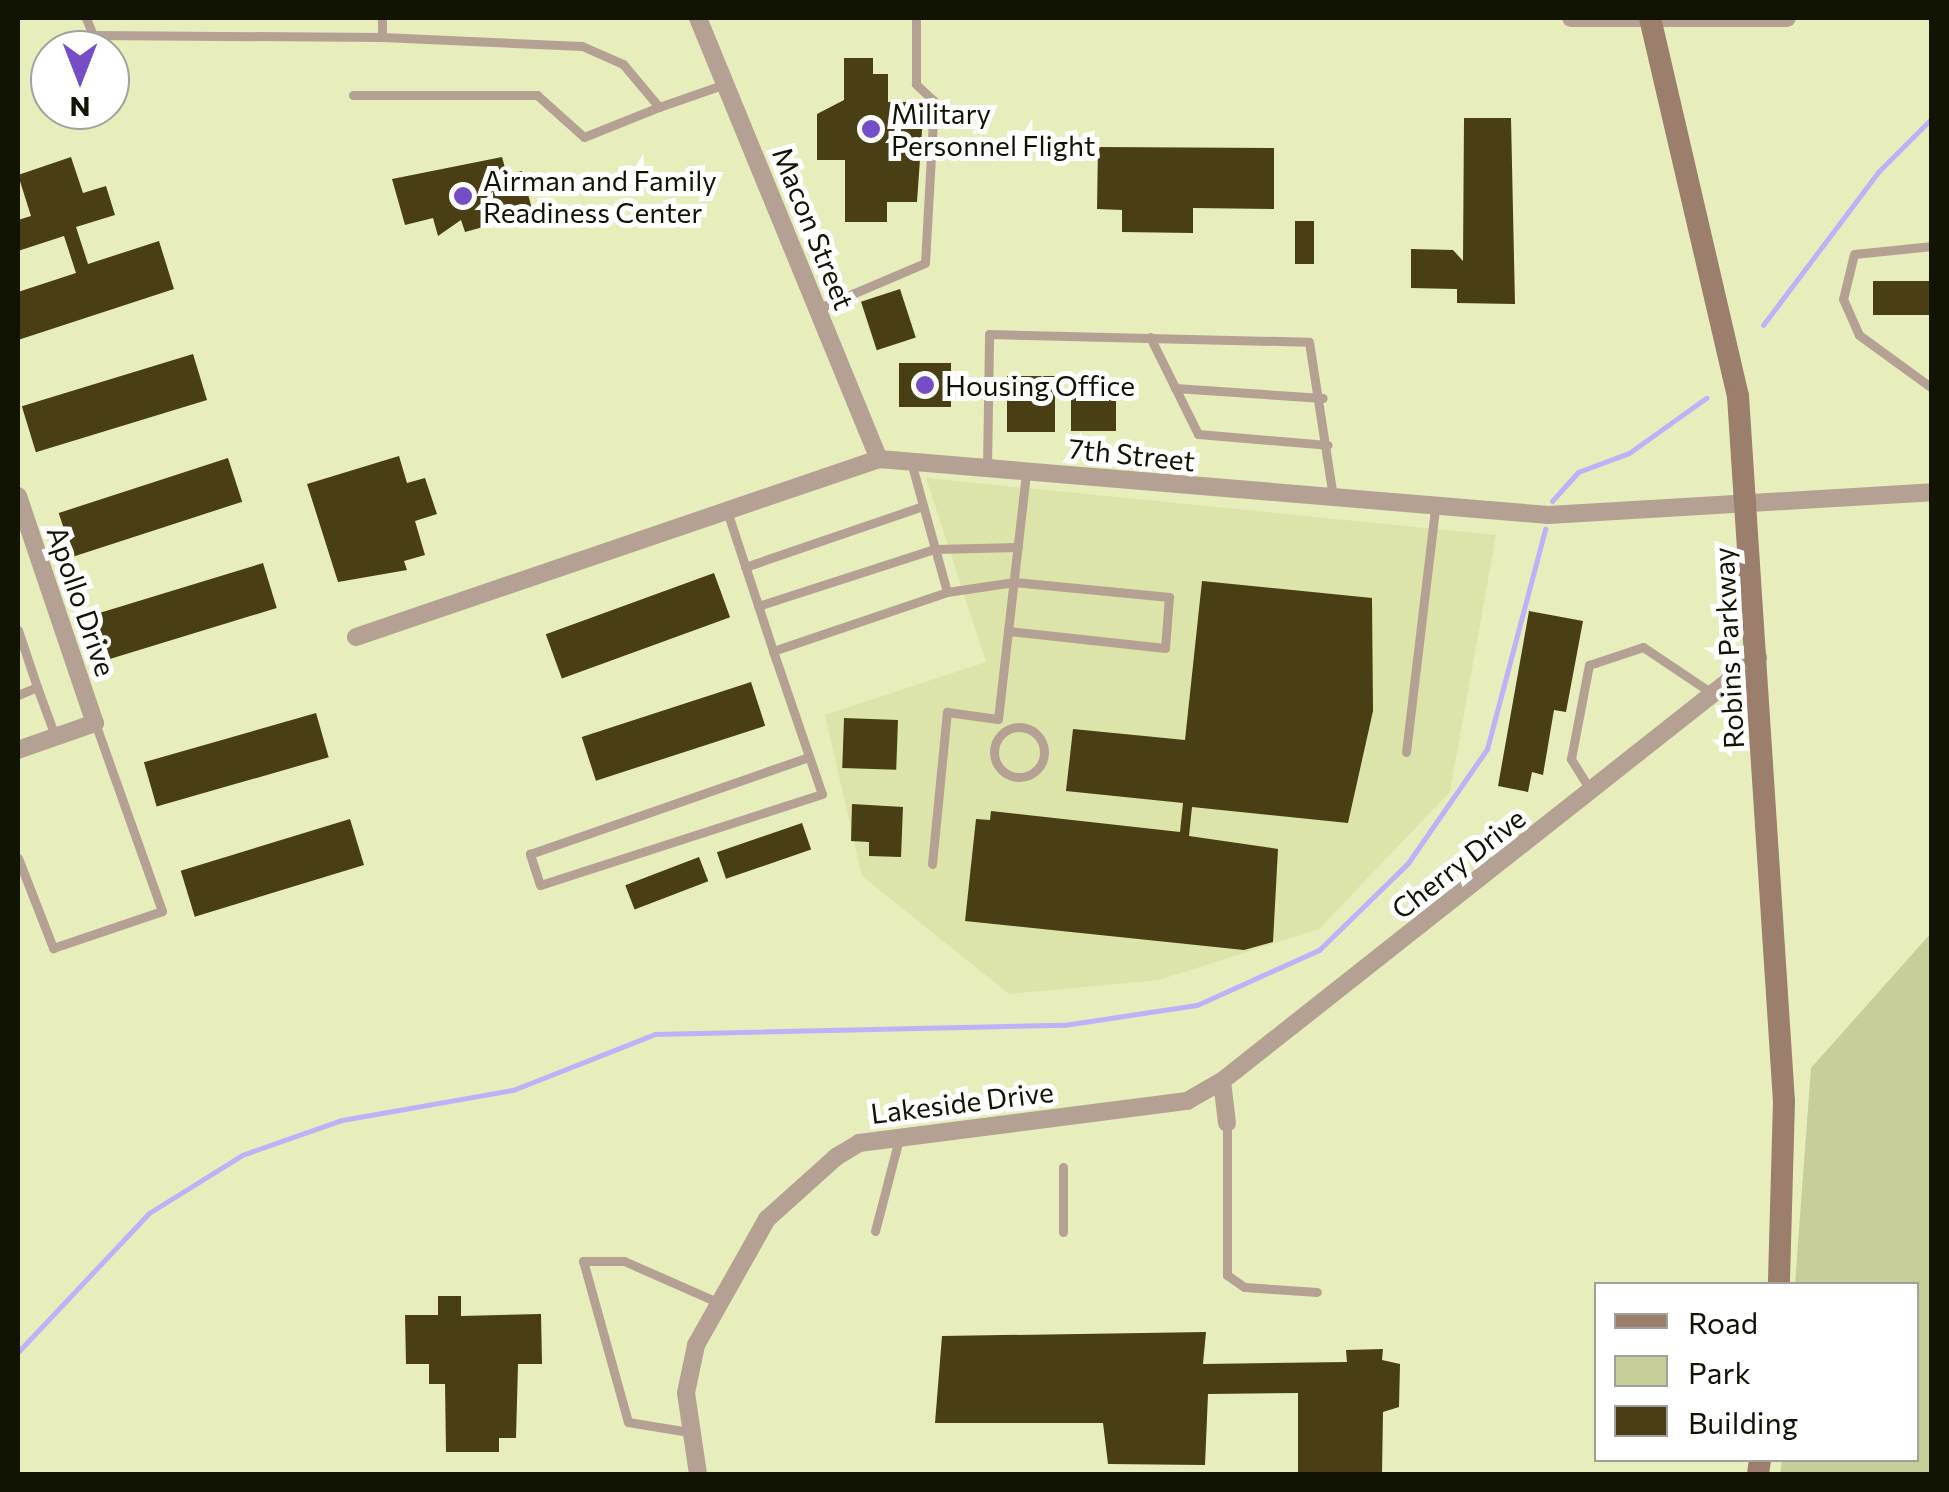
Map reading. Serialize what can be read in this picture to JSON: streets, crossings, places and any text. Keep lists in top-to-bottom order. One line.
{"streets":{"street":["Macon Street","7th Street","Apollo Drive","Robins Parkway","Cherry Drive","Lakeside Drive"]},"crossings":[["Macon Street","7th Street"],["7th Street","Robins Parkway"],["Robins Parkway","Cherry Drive"],["Cherry Drive","Lakeside Drive"]],"places":["Military Personnel Flight","Airman and Family Readiness Center","Housing Office"],"legend":["Road","Park","Building"],"north":"bottom"}
